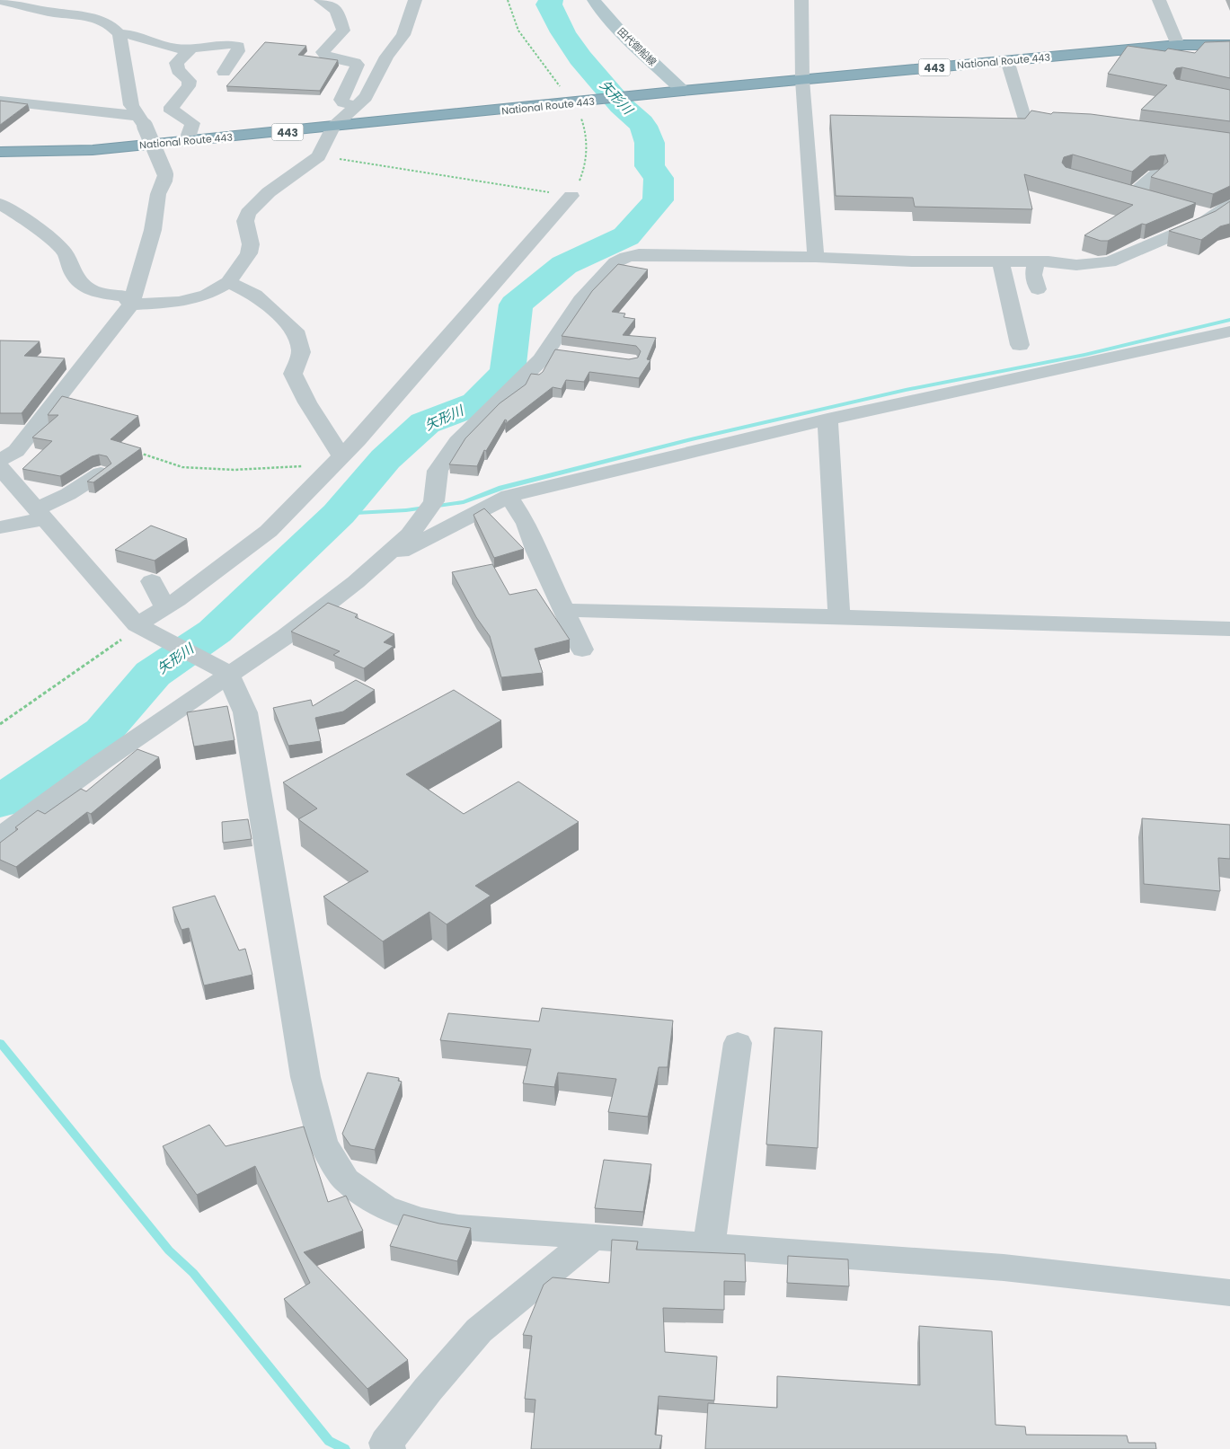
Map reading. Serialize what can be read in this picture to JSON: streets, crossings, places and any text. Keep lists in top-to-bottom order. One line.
{"streets":{"highway":["National Route 443","443"],"main road":["田代御船線"]},"crossings":[["田代御船線","National Route 443"]],"water":["矢形川"]}
